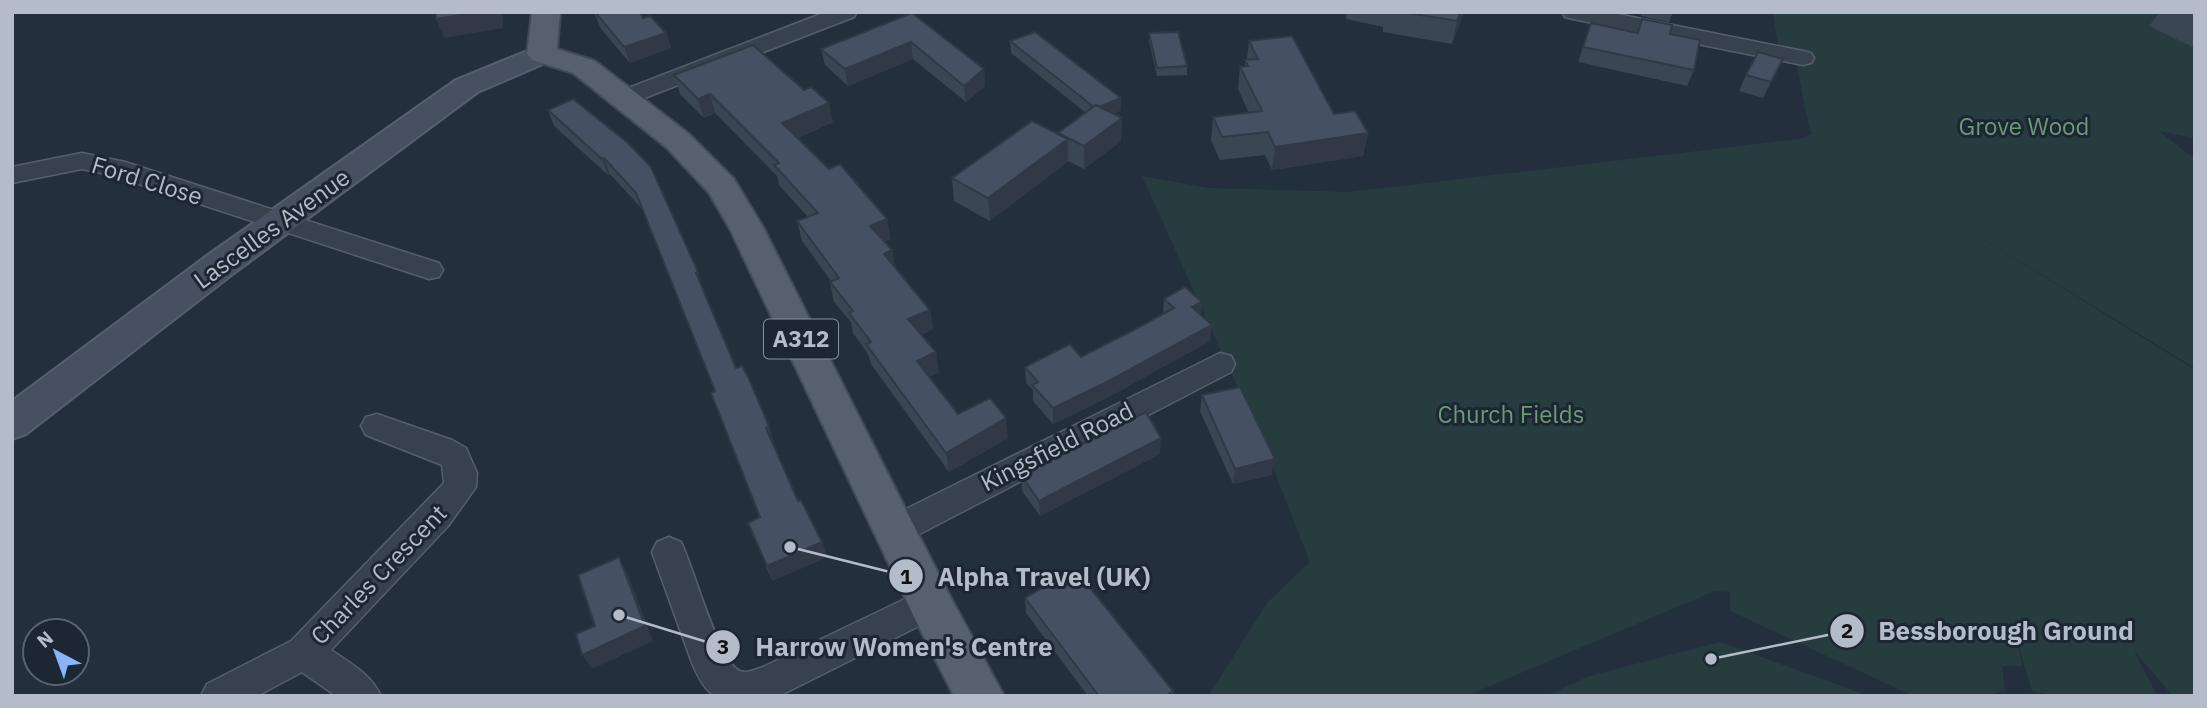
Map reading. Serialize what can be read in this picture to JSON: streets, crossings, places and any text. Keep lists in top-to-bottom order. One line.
{"streets":{"main road":["A312"],"street":["Ford Close","Lascelles Avenue","Kingsfield Road","Charles Crescent"]},"crossings":[["Ford Close","Lascelles Avenue"],["Lascelles Avenue","A312"],["A312","Kingsfield Road"]],"parks":["Grove Wood","Church Fields"],"places":["Alpha Travel (UK)","Harrow Women's Centre","Bessborough Ground"],"north":"top left"}
